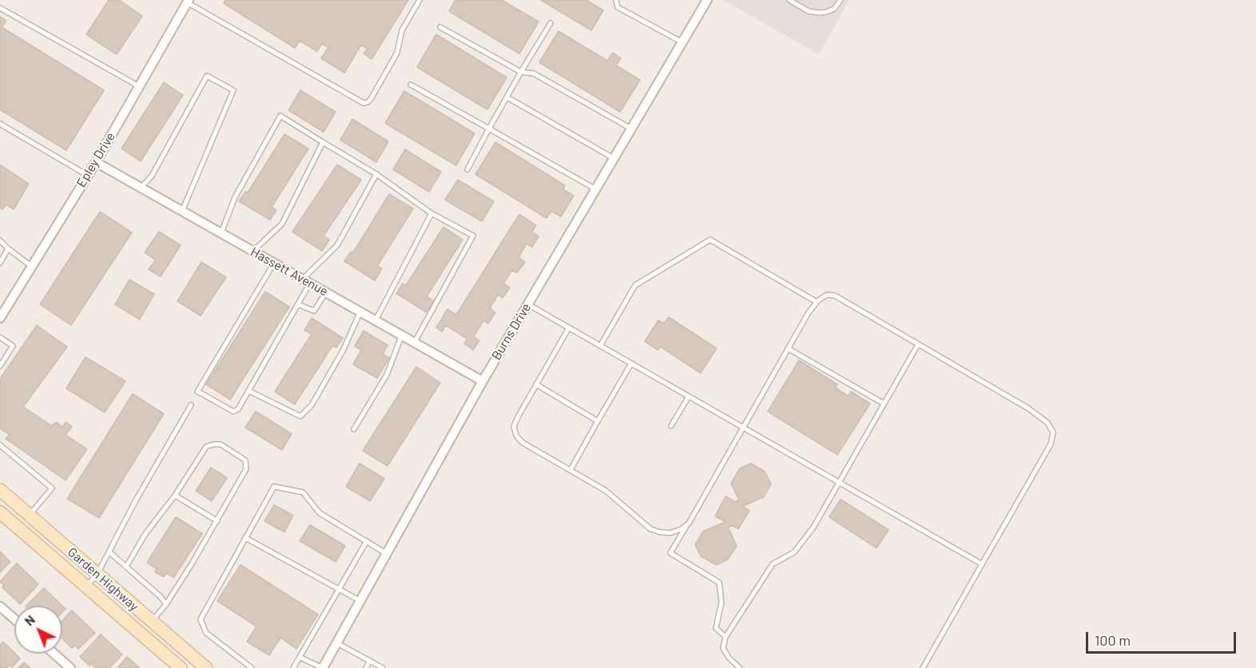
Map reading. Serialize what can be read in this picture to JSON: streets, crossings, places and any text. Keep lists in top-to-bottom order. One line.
{"streets":{"main road":["Garden Highway"],"street":["Epley Drive","Hassett Avenue","Burns Drive"]},"crossings":[["Epley Drive","Hassett Avenue"],["Hassett Avenue","Burns Drive"]],"scale_bar":"100 m","north":"top left"}
